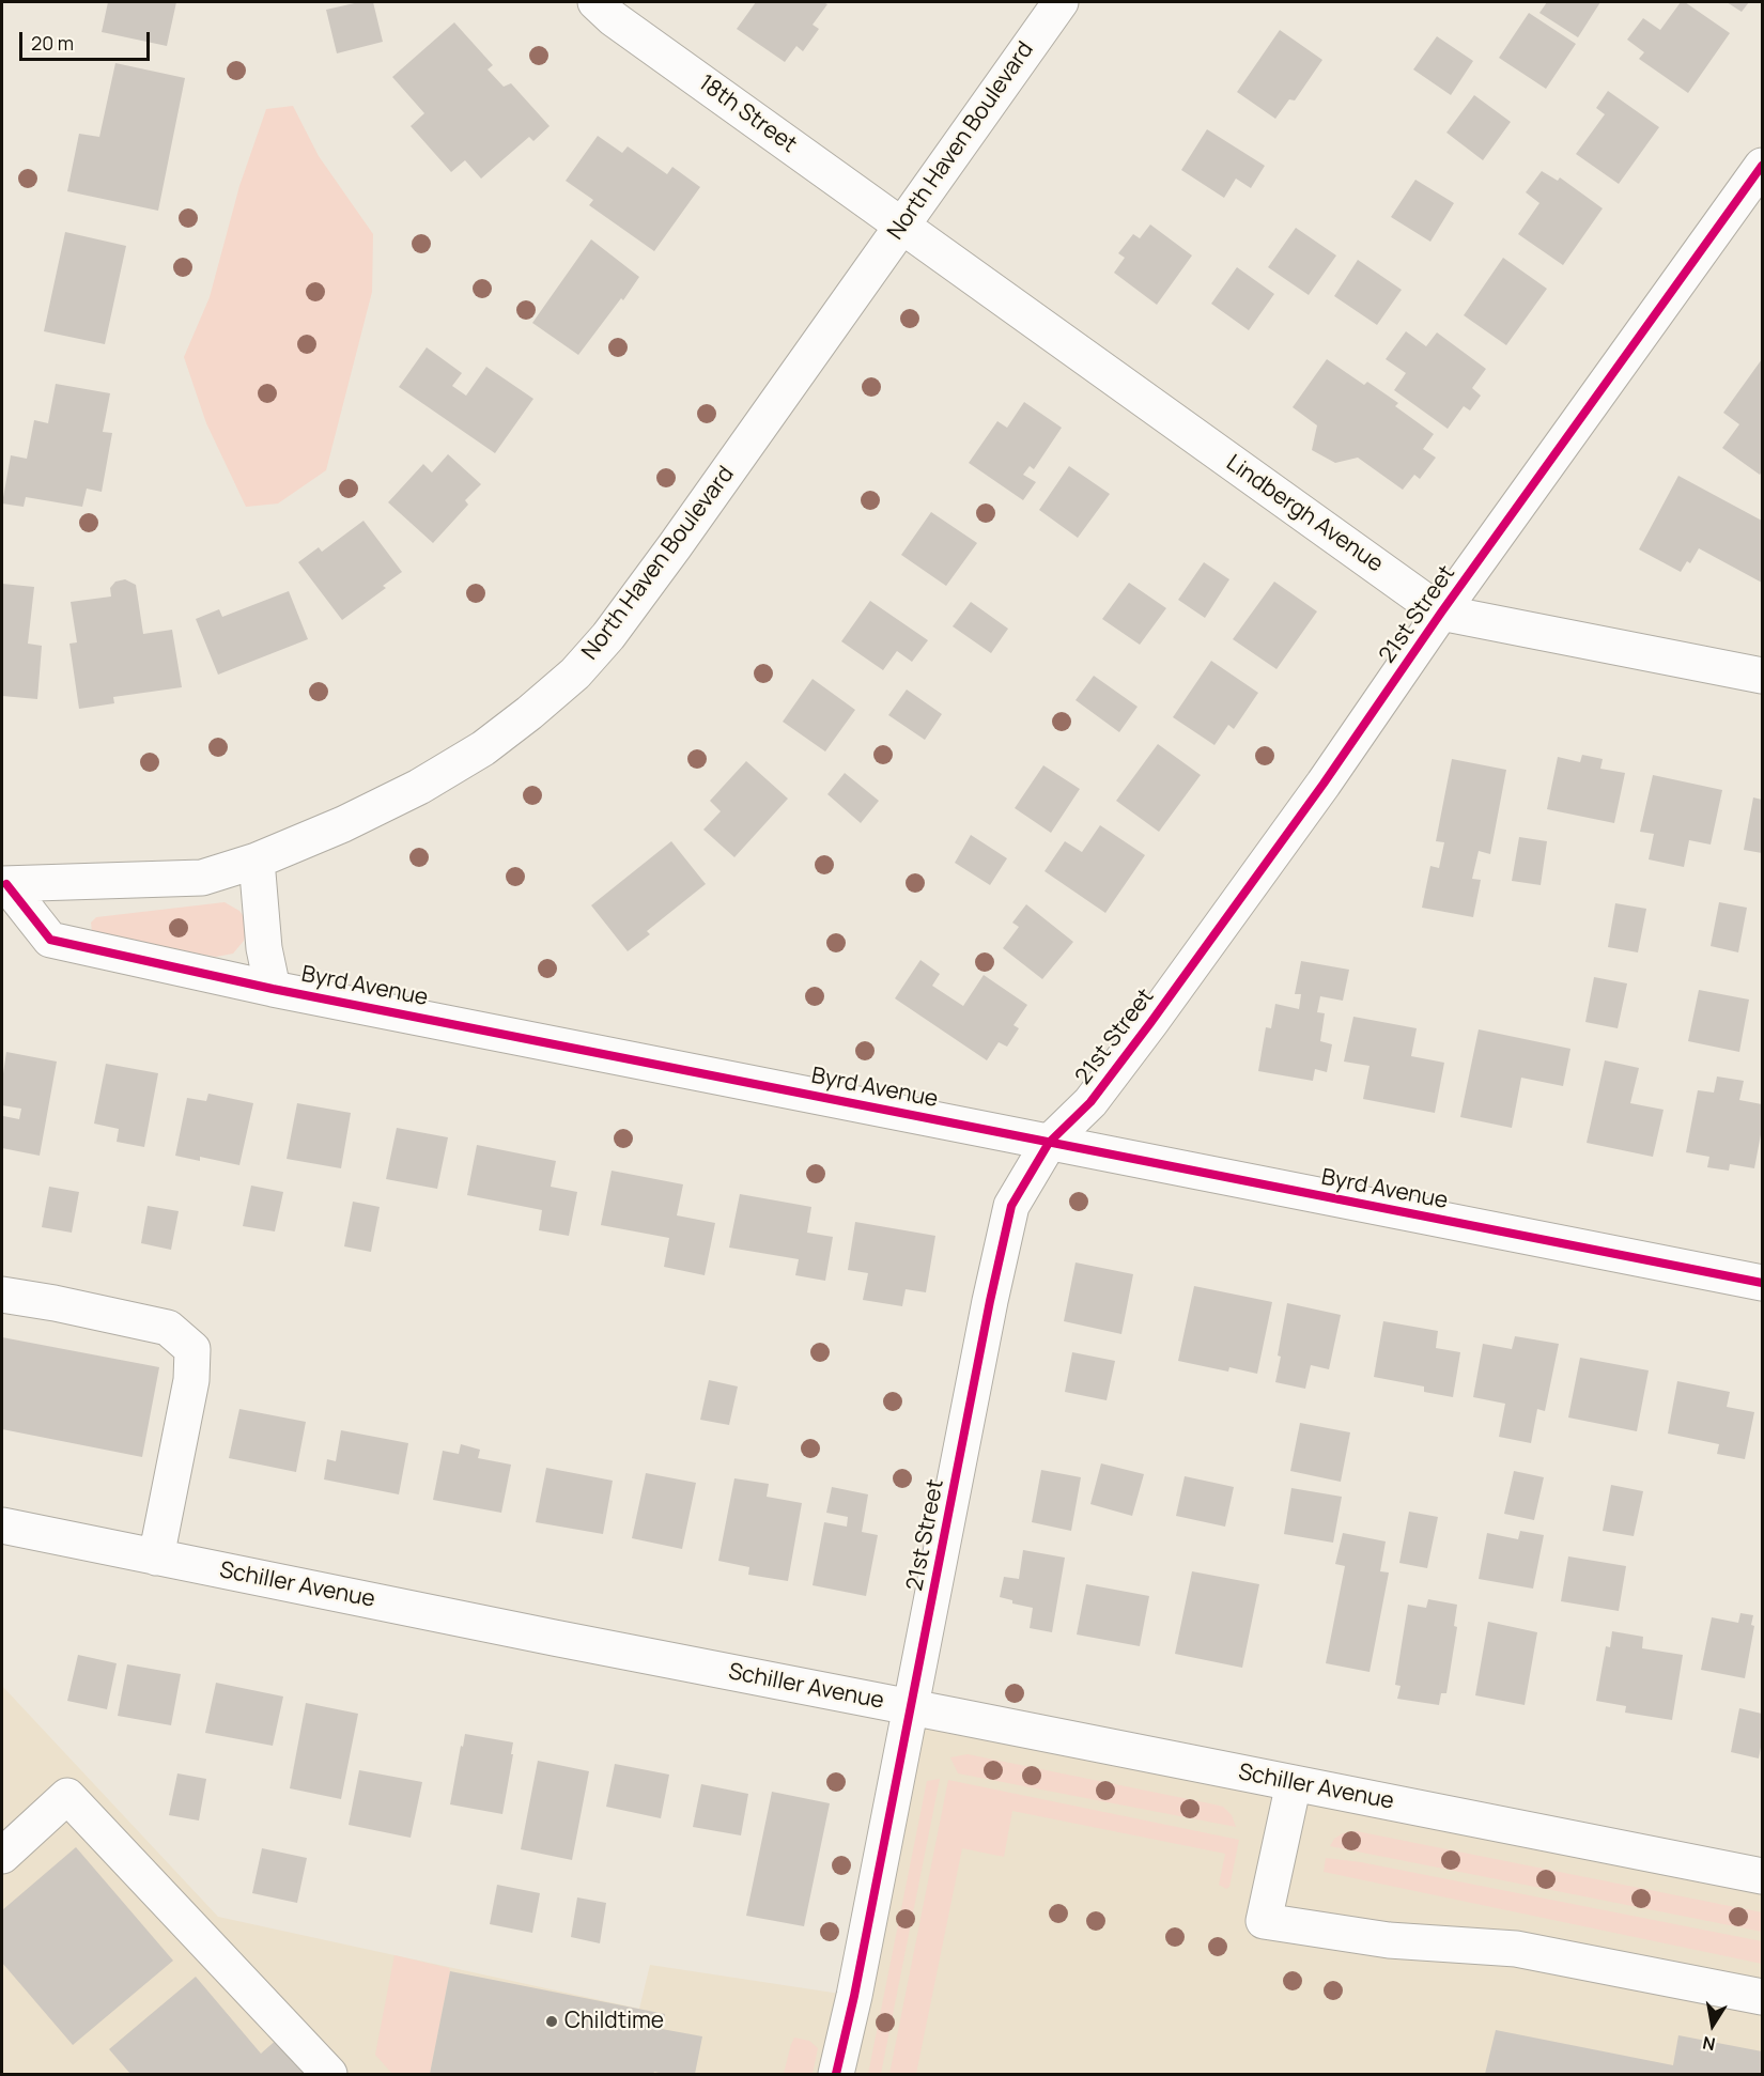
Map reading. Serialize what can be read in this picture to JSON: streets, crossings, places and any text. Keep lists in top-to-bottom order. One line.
{"streets":{"street":["18th Street","North Haven Boulevard","Lindbergh Avenue","21st Street","Byrd Avenue","Schiller Avenue"]},"crossings":[["18th Street","North Haven Boulevard"],["18th Street","Lindbergh Avenue"],["North Haven Boulevard","Lindbergh Avenue"],["North Haven Boulevard","Byrd Avenue"],["Lindbergh Avenue","21st Street"],["21st Street","Byrd Avenue"],["21st Street","Schiller Avenue"]],"places":["Childtime"],"scale_bar":"20 m","north":"bottom"}
